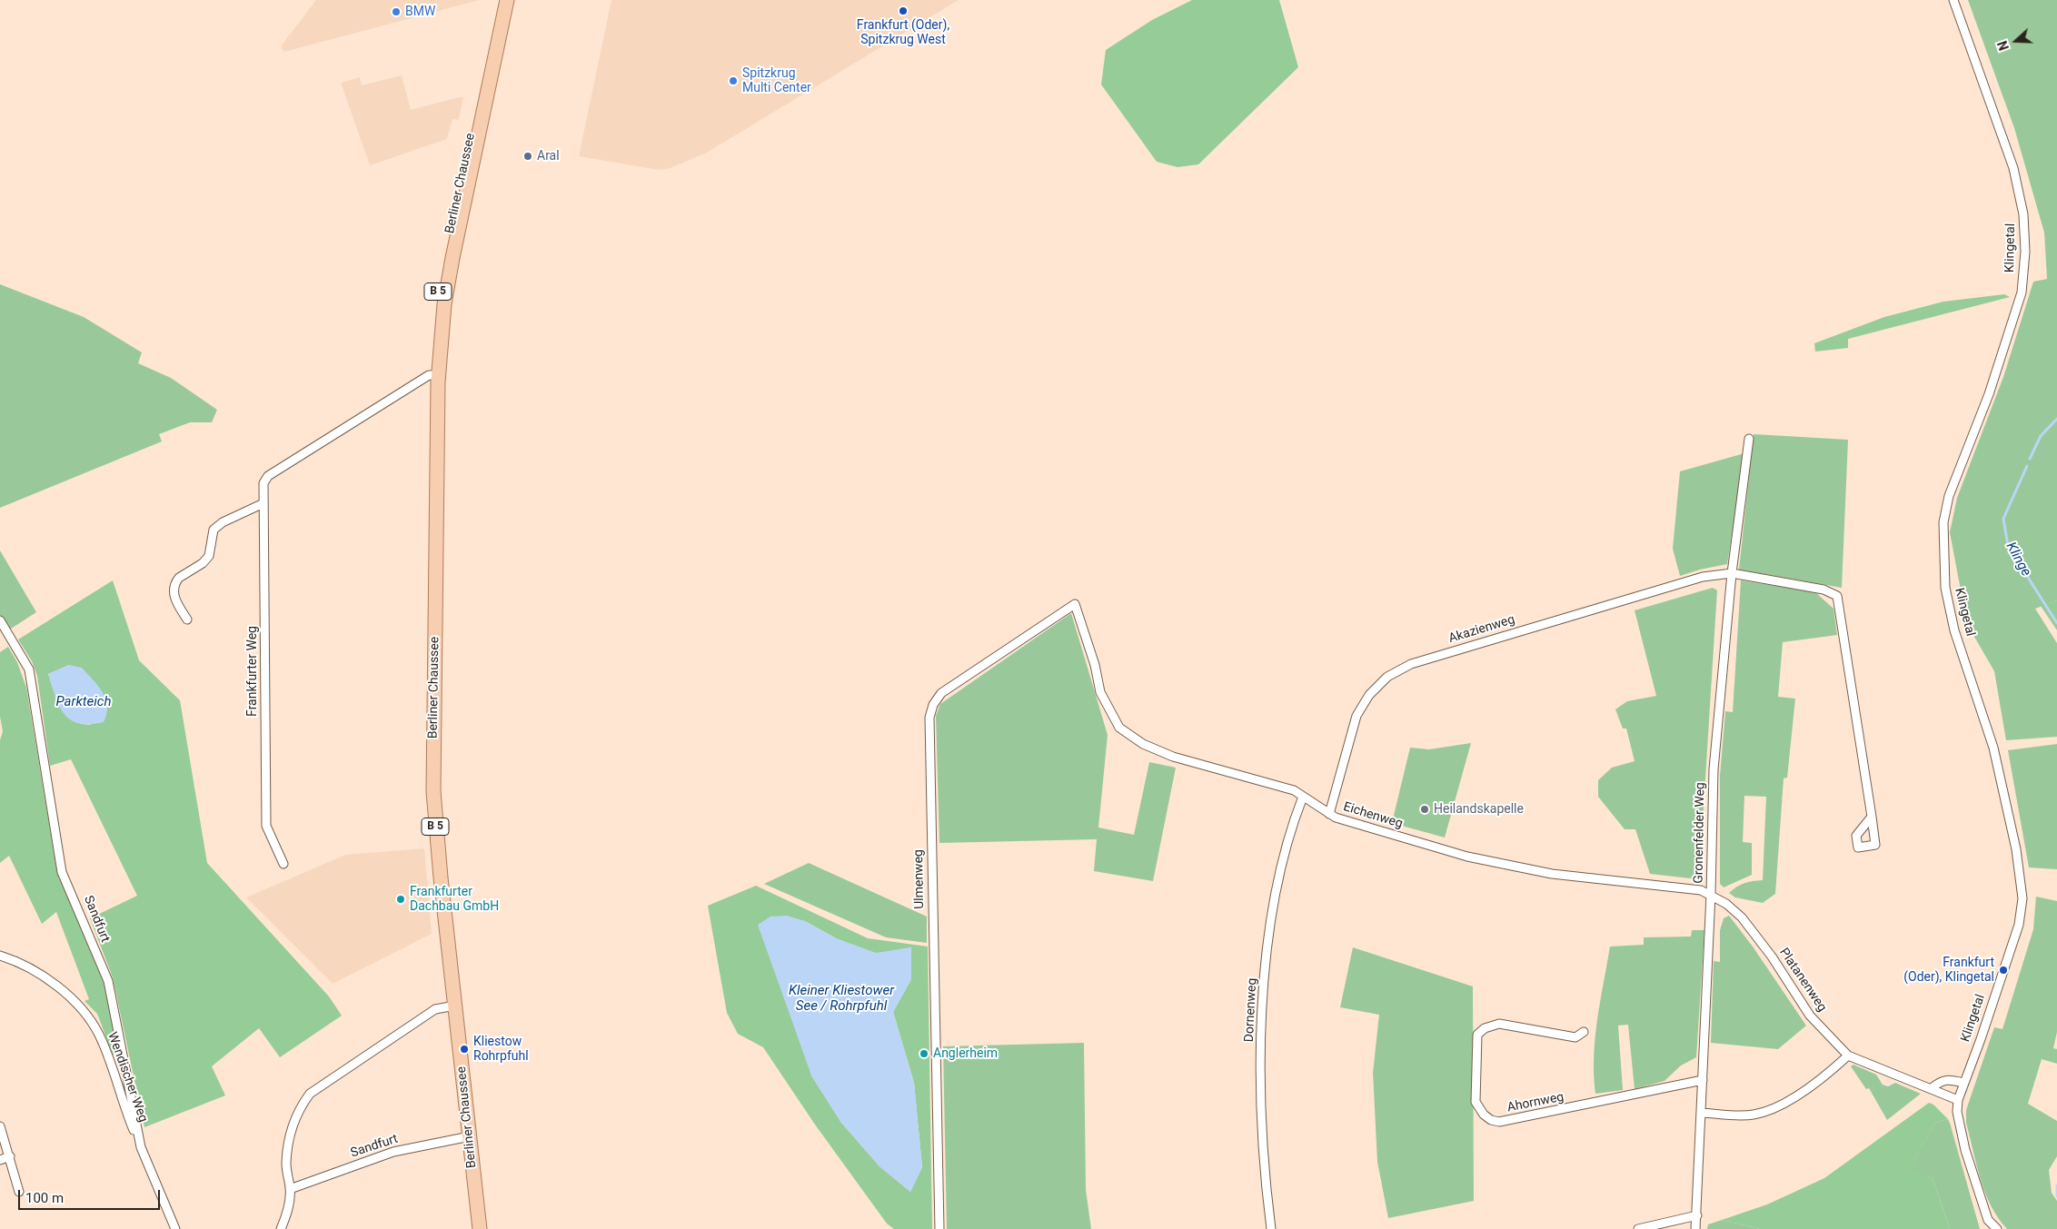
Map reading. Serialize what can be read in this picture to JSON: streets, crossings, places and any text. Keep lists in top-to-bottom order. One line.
{"streets":{"main road":["Berliner Chaussee","B 5"],"street":["Klingetal","Akazienweg","Frankfurter Weg","Eichenweg","Gronenfelder Weg","Ulmenweg","Sandfurt","Platanenweg","Dornenweg","Wendischer Weg","Ahornweg"]},"crossings":[["Berliner Chaussee","Frankfurter Weg"],["Berliner Chaussee","Sandfurt"],["Klingetal","Platanenweg"],["Akazienweg","Eichenweg"],["Akazienweg","Gronenfelder Weg"],["Eichenweg","Gronenfelder Weg"],["Eichenweg","Ulmenweg"],["Eichenweg","Platanenweg"],["Eichenweg","Dornenweg"],["Gronenfelder Weg","Platanenweg"],["Gronenfelder Weg","Ahornweg"],["Sandfurt","Wendischer Weg"]],"water":["Klinge","Parkteich","Kleiner Kliestower See / Rohrpfuhl"],"places":["Frankfurt (Oder), Spitzkrug West","BMW","Spitzkrug Multi Center","Aral","Heilandskapelle","Frankfurter Dachbau GmbH","Frankfurt (Oder), Klingetal","Kliestow Rohrpfuhl","Anglerheim"],"scale_bar":"100 m","north":"left"}
